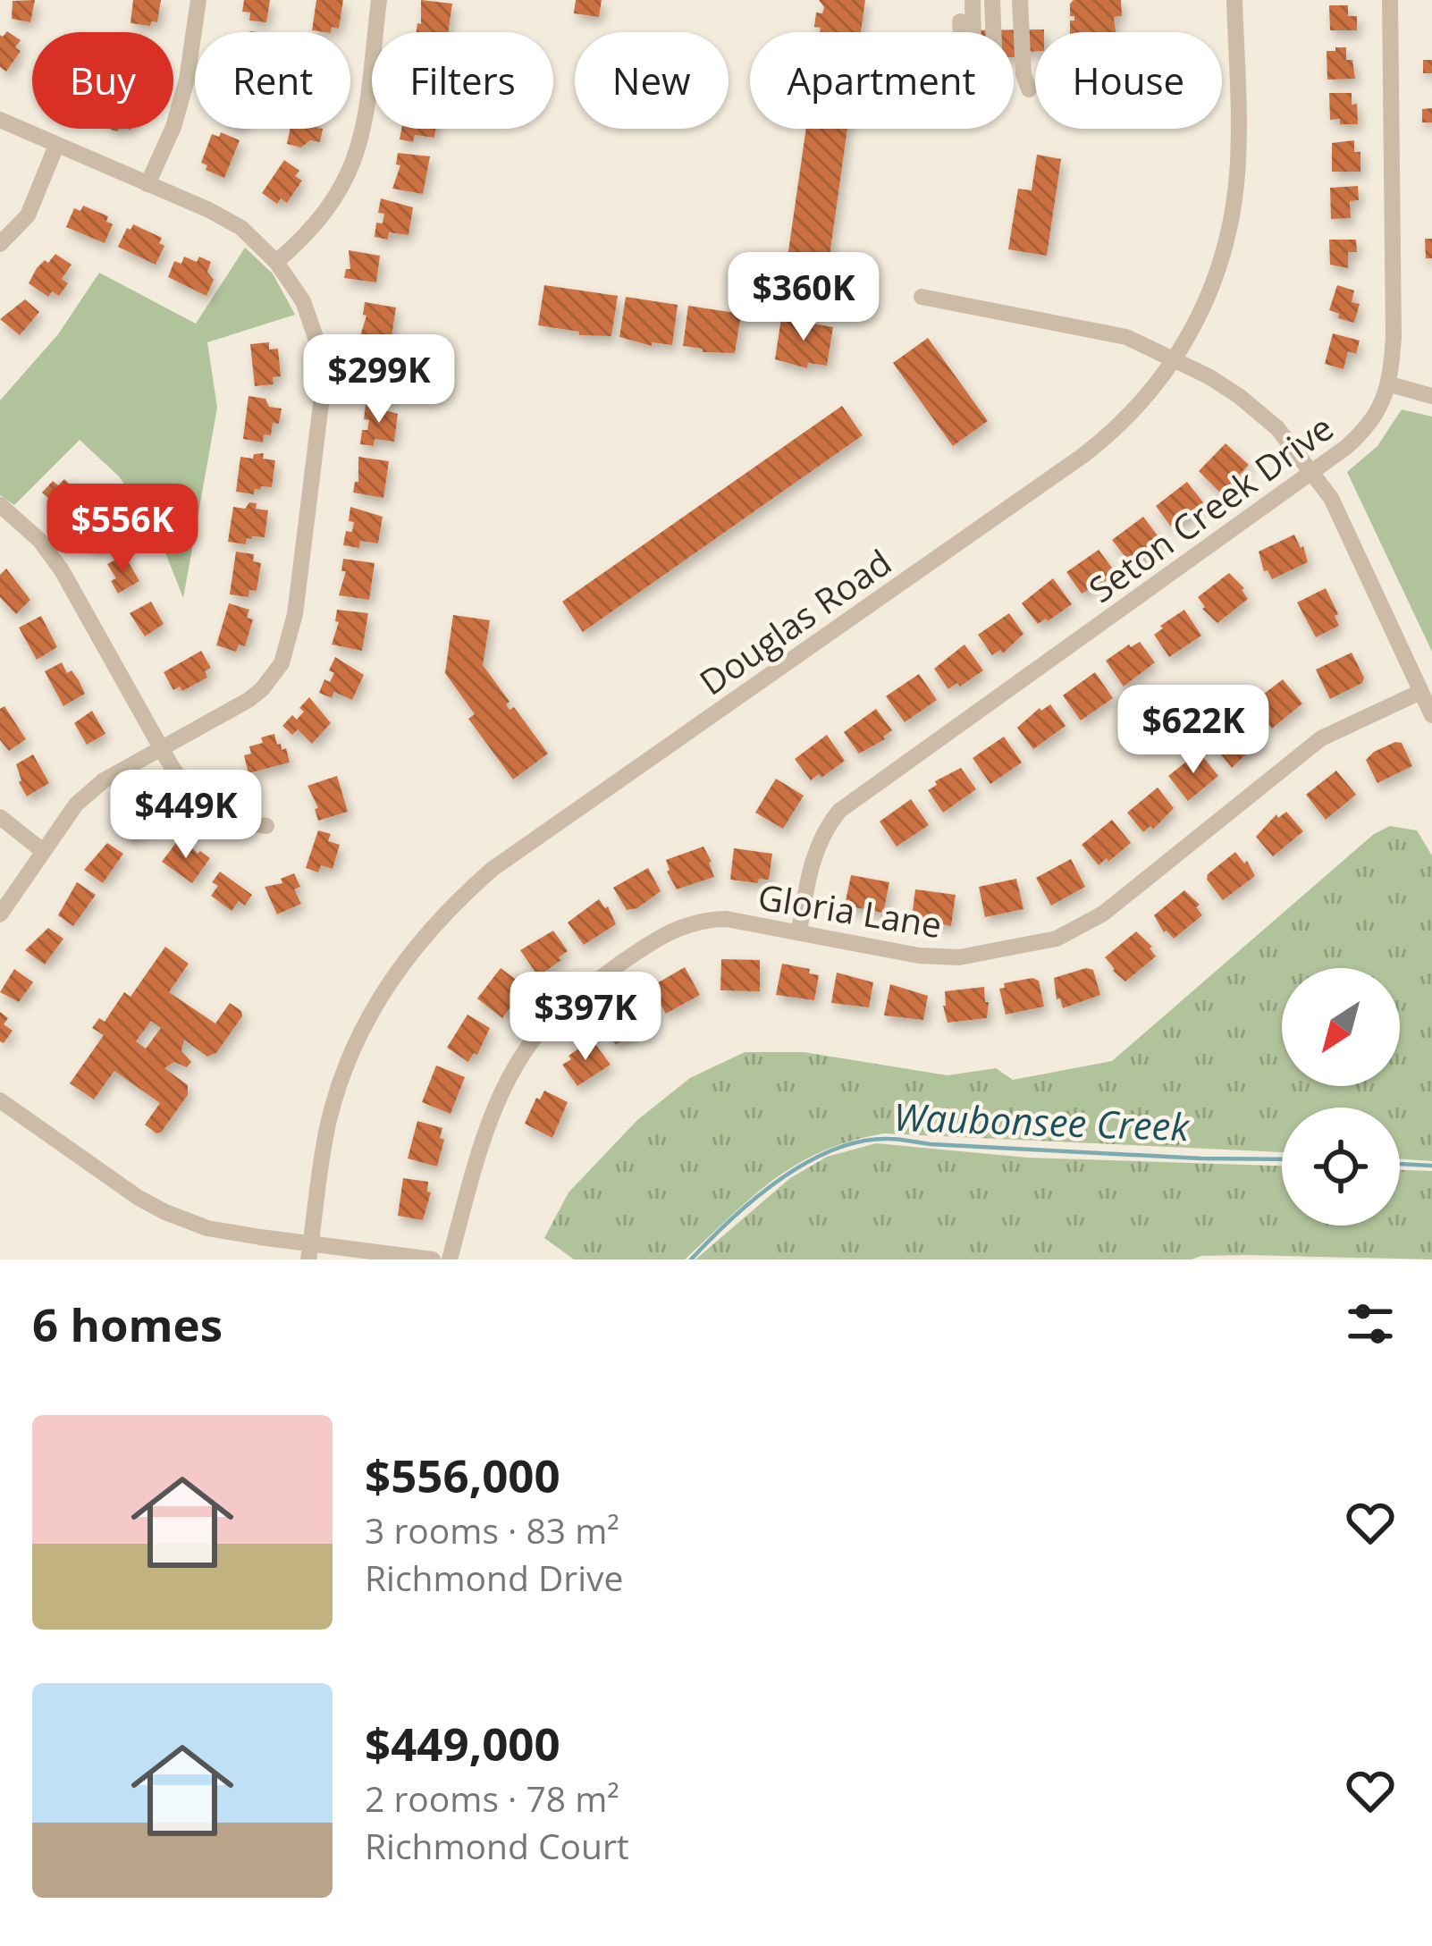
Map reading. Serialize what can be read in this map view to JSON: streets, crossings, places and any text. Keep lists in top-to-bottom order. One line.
{"streets":{"street":["Seton Creek Drive","Douglas Road","Gloria Lane"]},"crossings":[["Seton Creek Drive","Gloria Lane"]],"water":["Waubonsee Creek"],"north":"bottom left","page":{"chip":["Buy","Rent","Filters","New","Apartment","House"],"price":["$360K","$299K","$556K","$622K","$449K","$397K"],"heading":"6 homes","list":[{"name":"$556,000","note":"3 rooms · 83 m² · Richmond Drive"},{"name":"$449,000","note":"2 rooms · 78 m² · Richmond Court"}]}}
